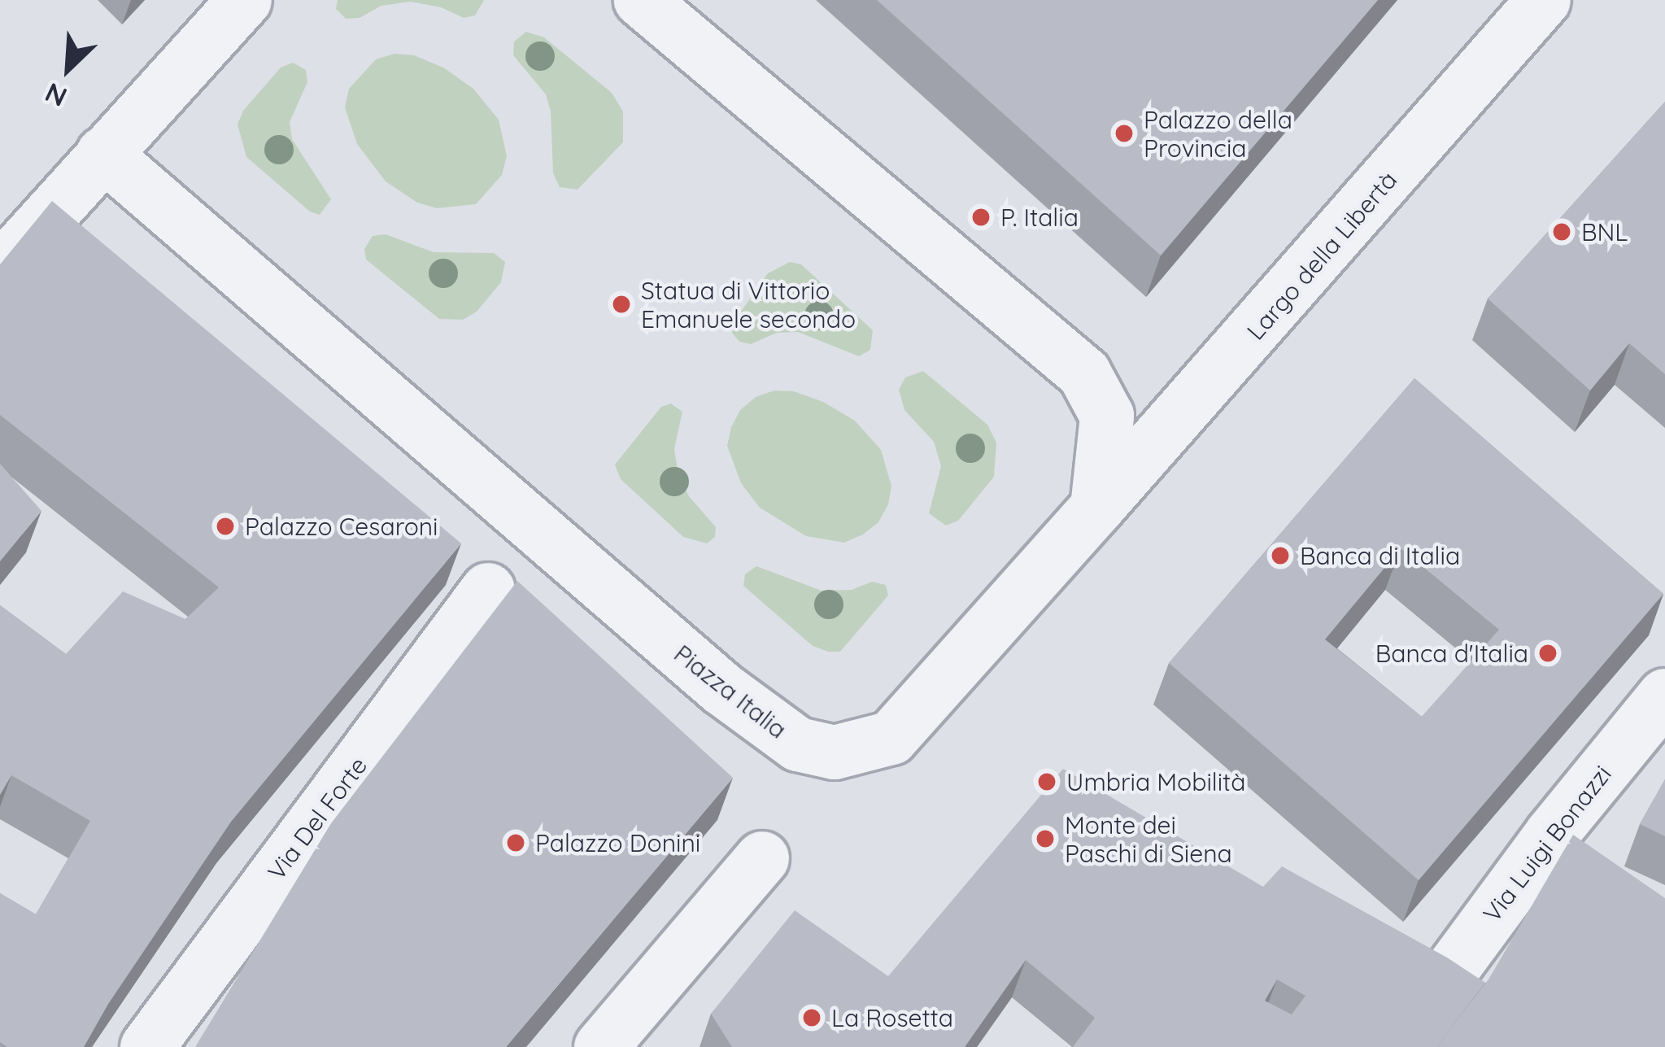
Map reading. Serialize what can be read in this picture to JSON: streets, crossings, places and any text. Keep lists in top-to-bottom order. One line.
{"streets":{"street":["Largo della Libertà","Piazza Italia","Via Del Forte","Via Luigi Bonazzi"]},"crossings":[["Largo della Libertà","Piazza Italia"]],"places":["Palazzo della Provincia","P. Italia","BNL","Statua di Vittorio Emanuele secondo","Palazzo Cesaroni","Banca di Italia","Banca d'Italia","Umbria Mobilità","Monte dei Paschi di Siena","Palazzo Donini","La Rosetta"],"north":"bottom left"}
